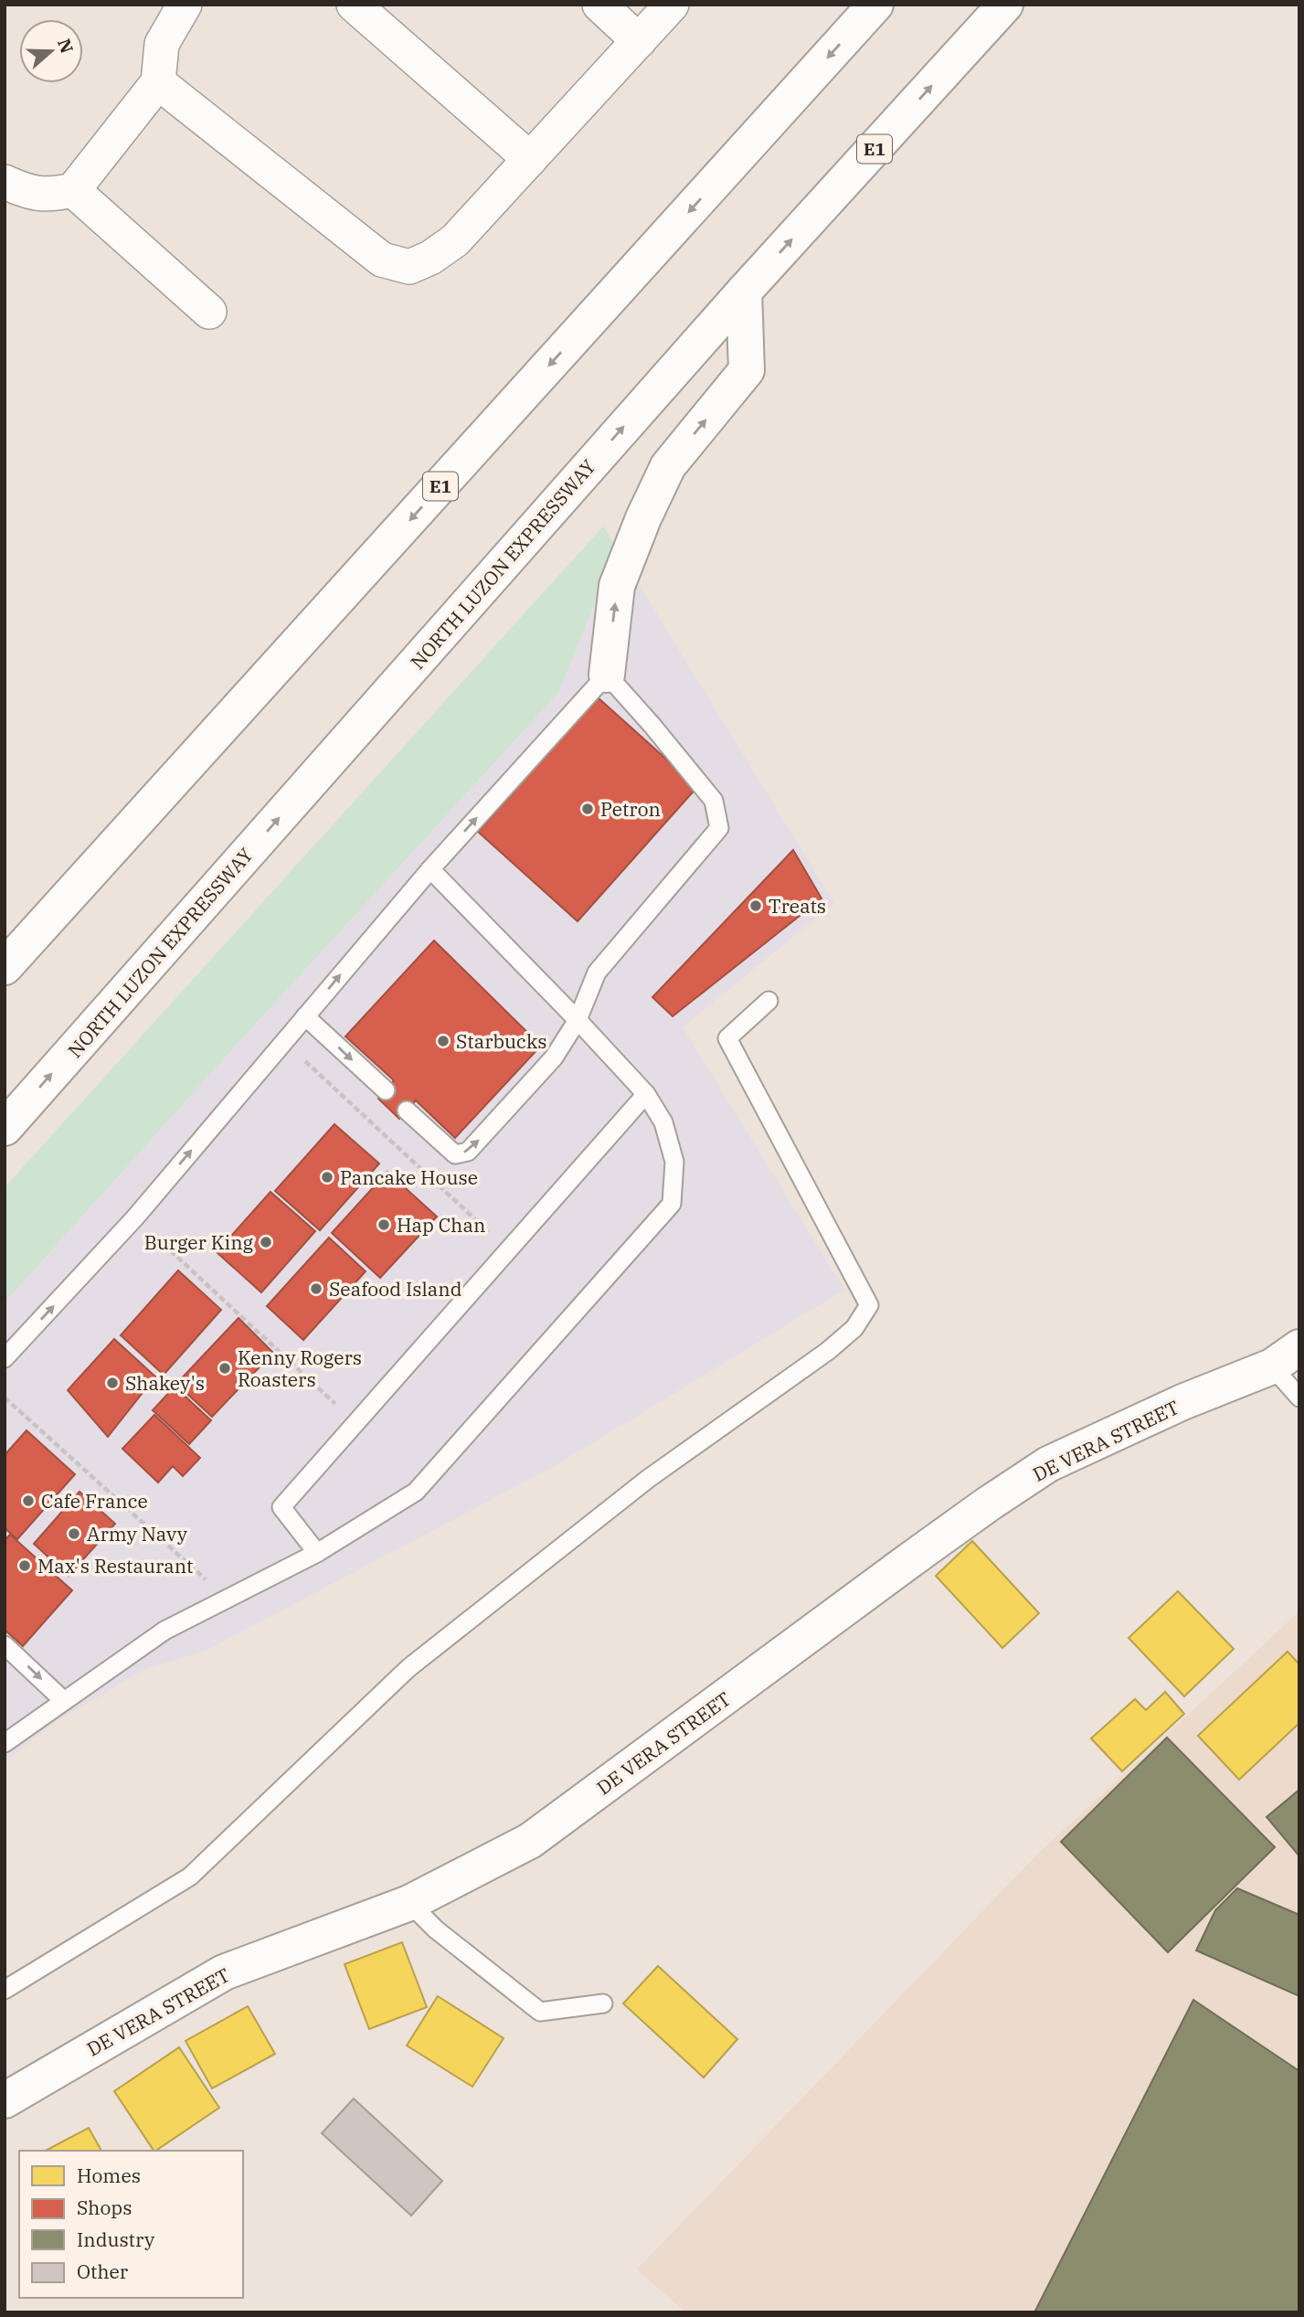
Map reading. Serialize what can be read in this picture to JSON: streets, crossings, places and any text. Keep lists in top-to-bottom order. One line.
{"streets":{"main road":["E1","NORTH LUZON EXPRESSWAY","DE VERA STREET"]},"places":["Petron","Treats","Starbucks","Pancake House","Hap Chan","Burger King","Seafood Island","Kenny Rogers Roasters","Shakey's","Cafe France","Army Navy","Max's Restaurant"],"legend":["Homes","Shops","Industry","Other"],"north":"right"}
